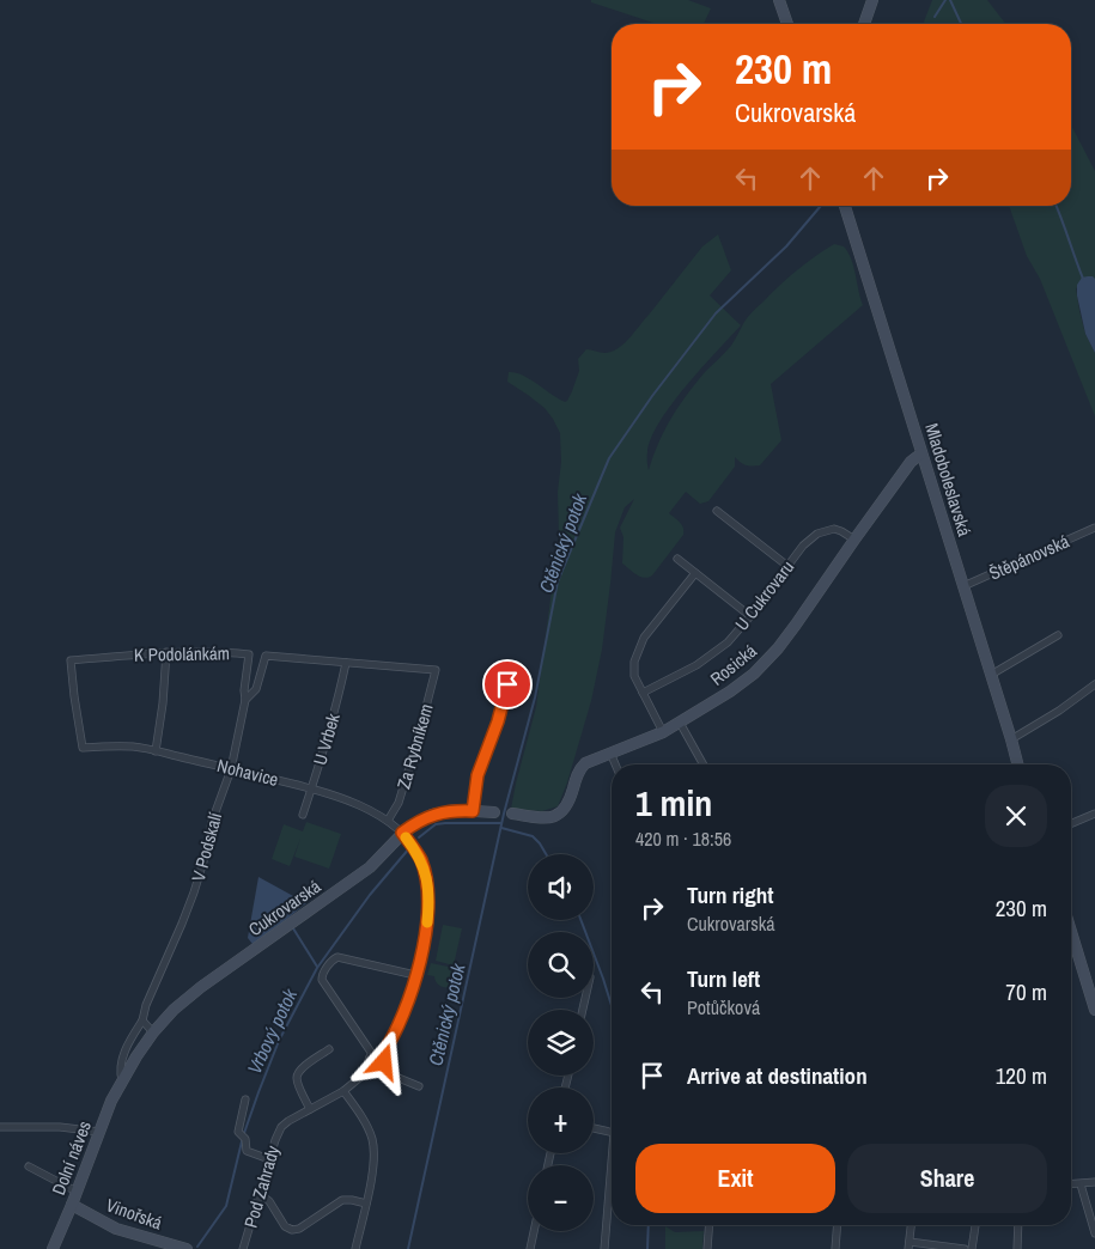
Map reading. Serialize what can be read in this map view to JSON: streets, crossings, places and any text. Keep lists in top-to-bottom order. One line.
{"streets":{"street":["Mladoboleslavská","Štěpánovská","U Cukrovaru","K Podolánkám","Rosická","U Vrbek","Za Rybníkem","Nohavice","V Podskalí","Cukrovarská","Dolní náves","Pod Zahrady","Vinořská"]},"crossings":[["Mladoboleslavská","Štěpánovská"],["Mladoboleslavská","Rosická"],["U Cukrovaru","Rosická"],["K Podolánkám","Nohavice"],["K Podolánkám","V Podskalí"],["U Vrbek","Za Rybníkem"],["U Vrbek","Nohavice"],["U Vrbek","V Podskalí"],["Za Rybníkem","Nohavice"],["Za Rybníkem","V Podskalí"],["Nohavice","V Podskalí"],["Nohavice","Cukrovarská"],["V Podskalí","Cukrovarská"],["V Podskalí","Dolní náves"],["Cukrovarská","Dolní náves"],["Dolní náves","Vinořská"]],"water":["Ctěnický potok","Vrbový potok"],"page":{"turn":["230 m","Cukrovarská"],"heading":["1 min","420 m · 18:56"],"map_buttons":["+","−"],"list":[{"name":"Turn right","note":"Cukrovarská","value":"230 m"},{"name":"Turn left","note":"Potůčková","value":"70 m"},{"name":"Arrive at destination","value":"120 m"}],"buttons":["Exit","Share"]}}
